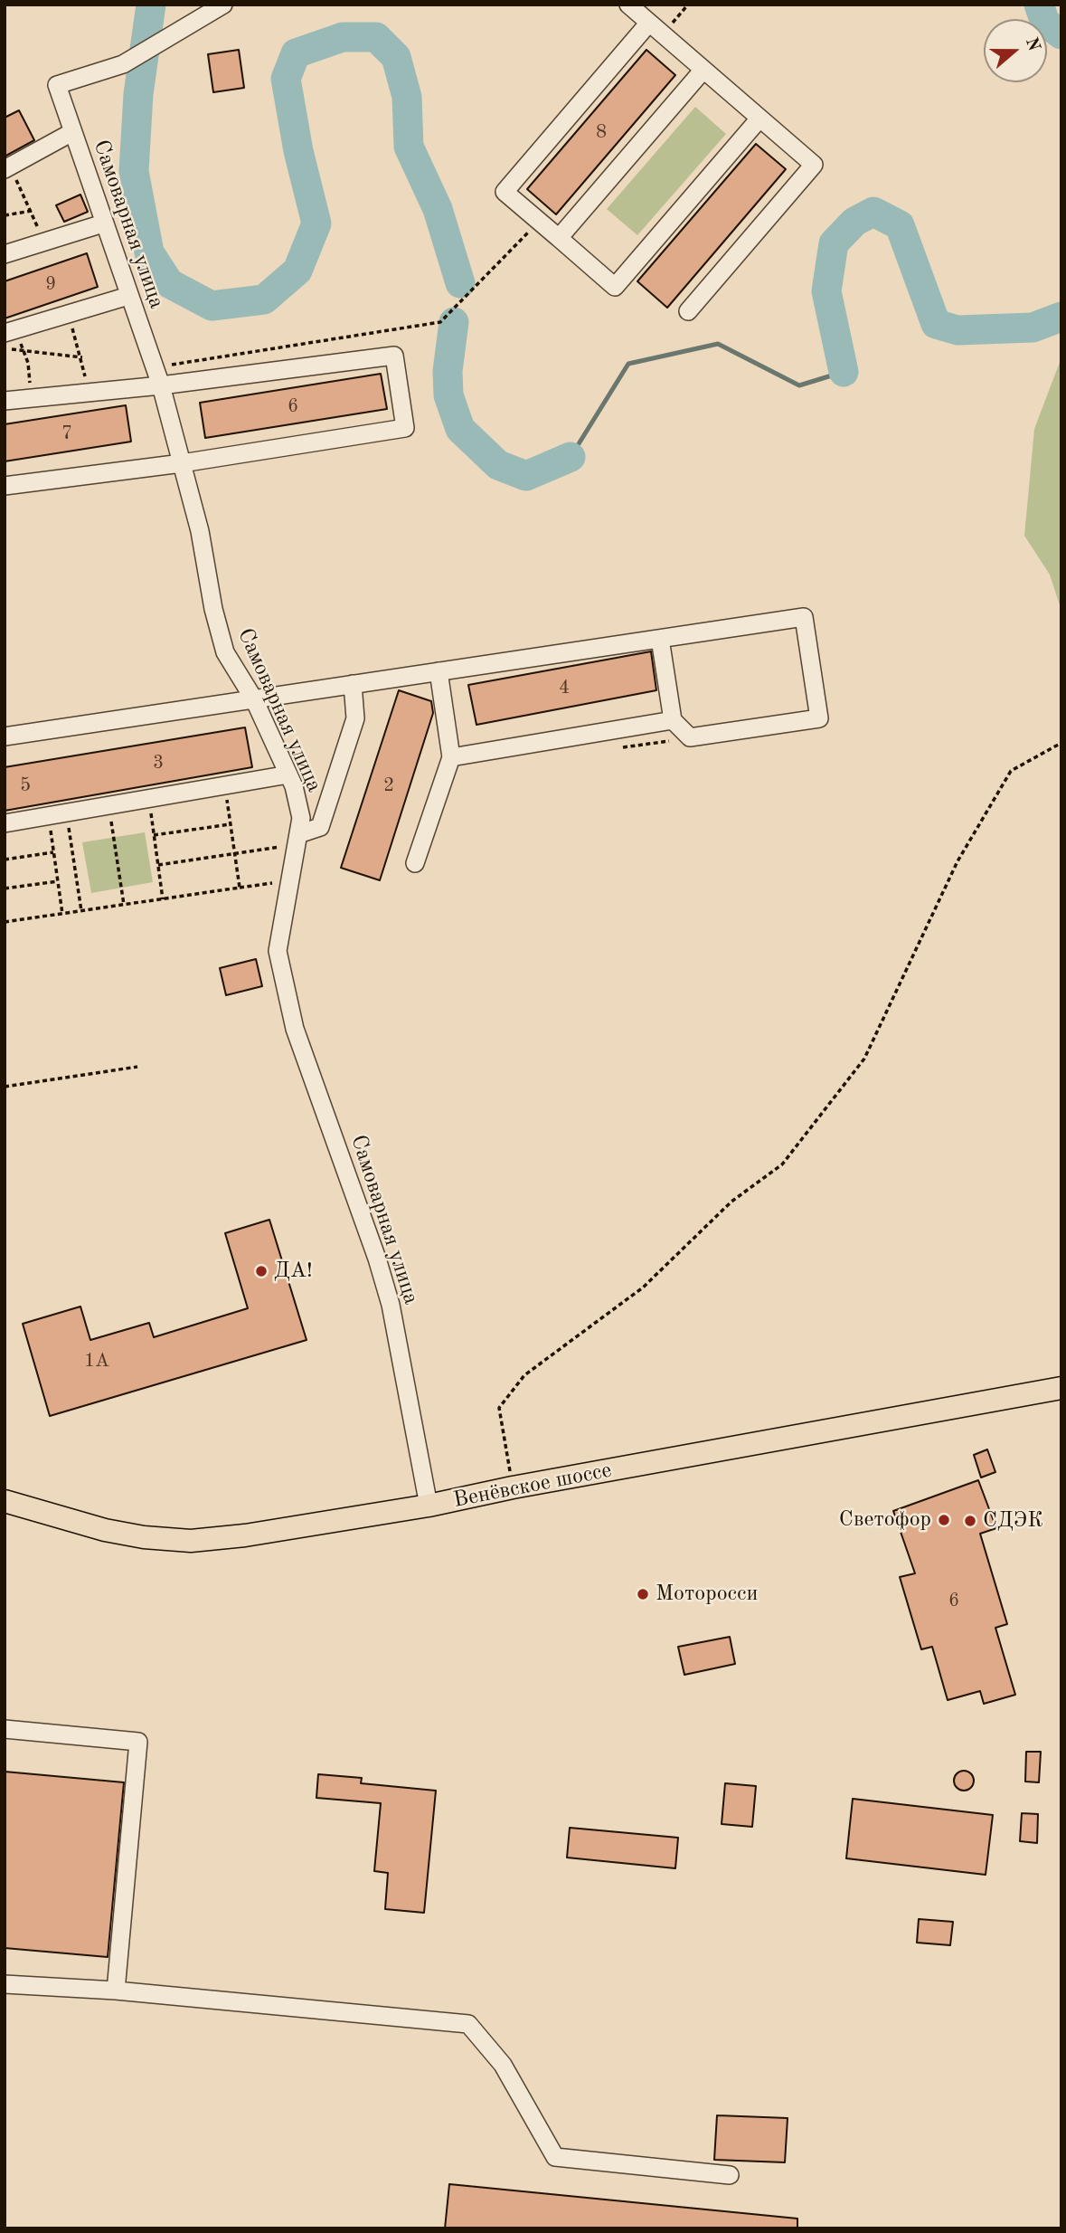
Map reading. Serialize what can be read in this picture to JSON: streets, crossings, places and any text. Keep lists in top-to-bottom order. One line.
{"streets":{"main road":["Венёвское шоссе"],"street":["Самоварная улица"]},"crossings":[["Самоварная улица","Венёвское шоссе"]],"places":["ДА!","Светофор","СДЭК","Моторосси"],"house_numbers":["8","9","6","7","4","3","5","2","1А","6"],"north":"right"}
